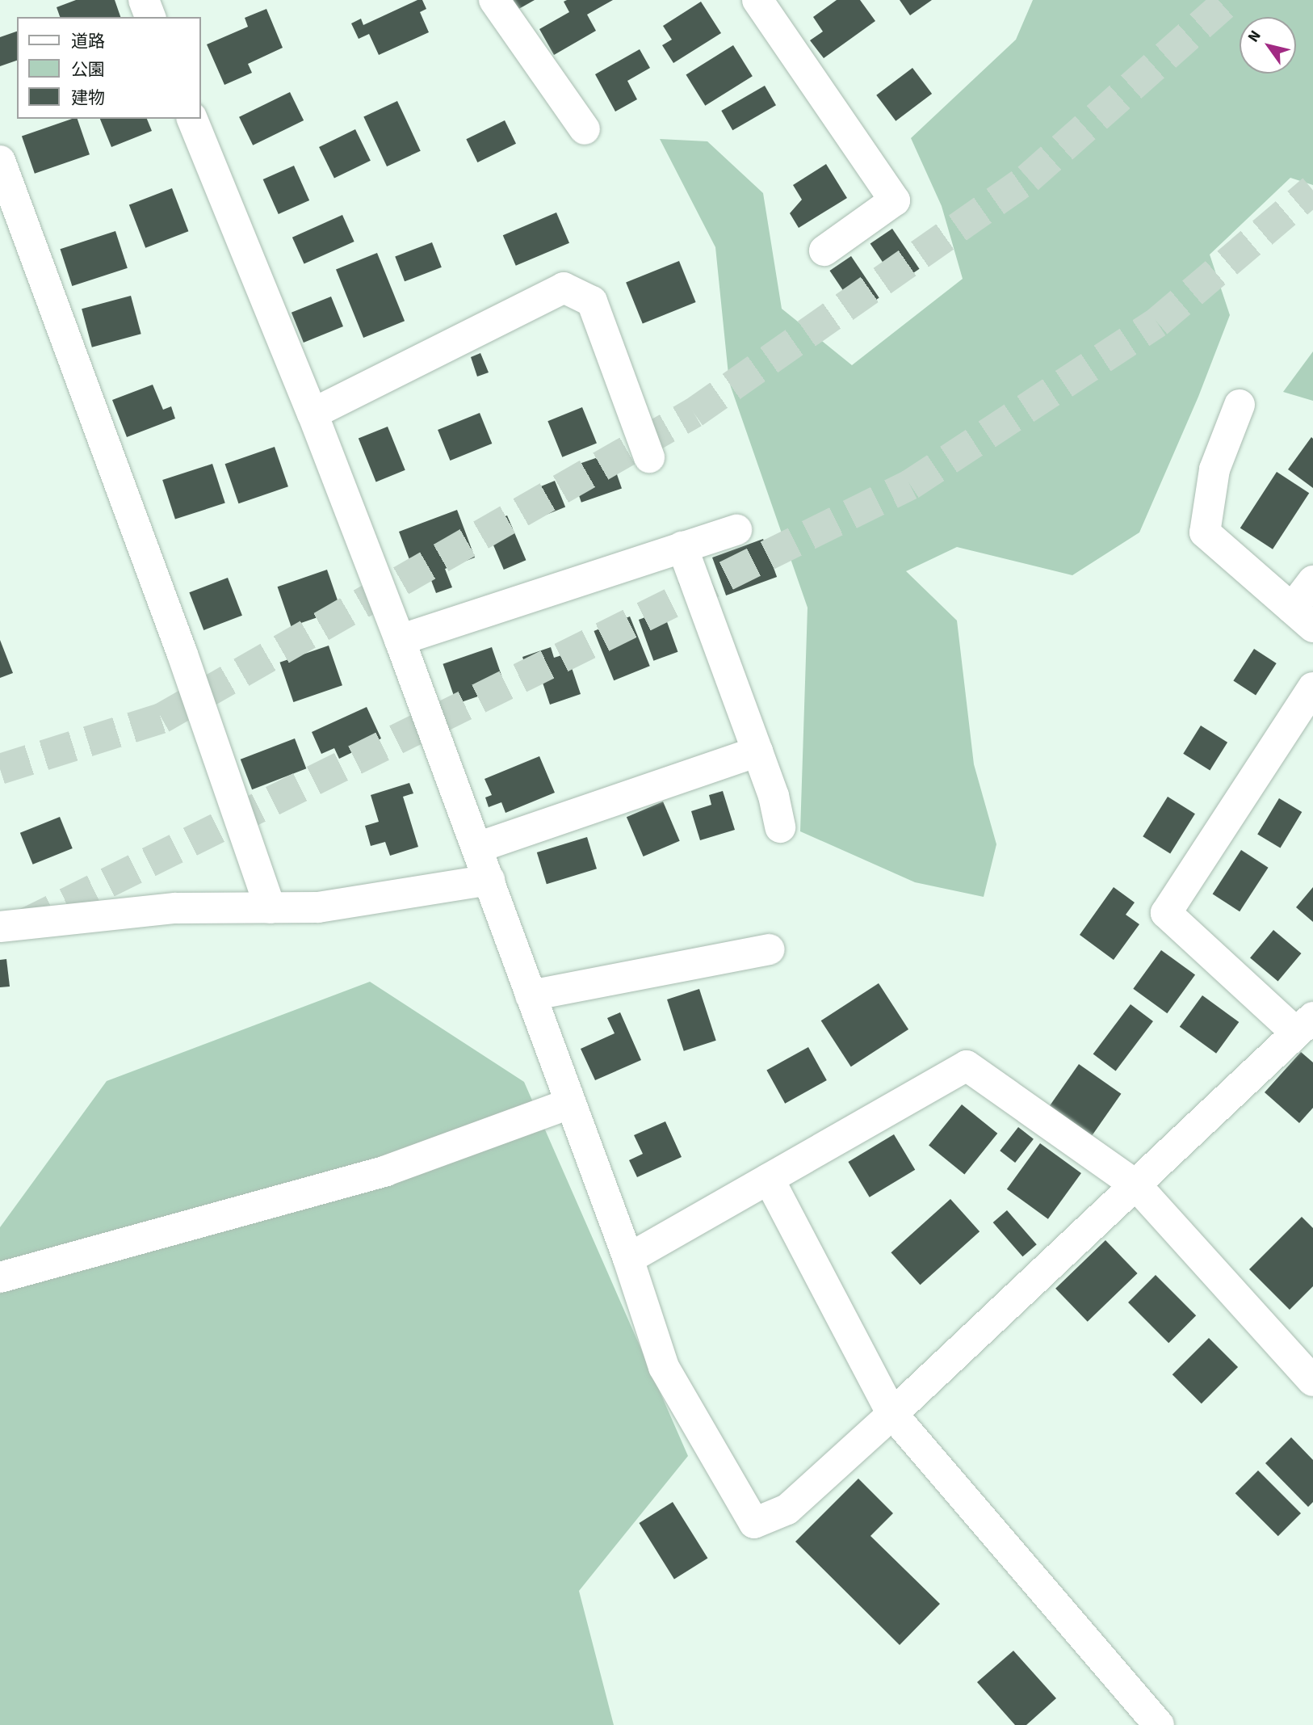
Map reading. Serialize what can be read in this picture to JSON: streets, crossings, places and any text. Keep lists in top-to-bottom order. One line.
{"legend":["道路","公園","建物"],"north":"top left"}
